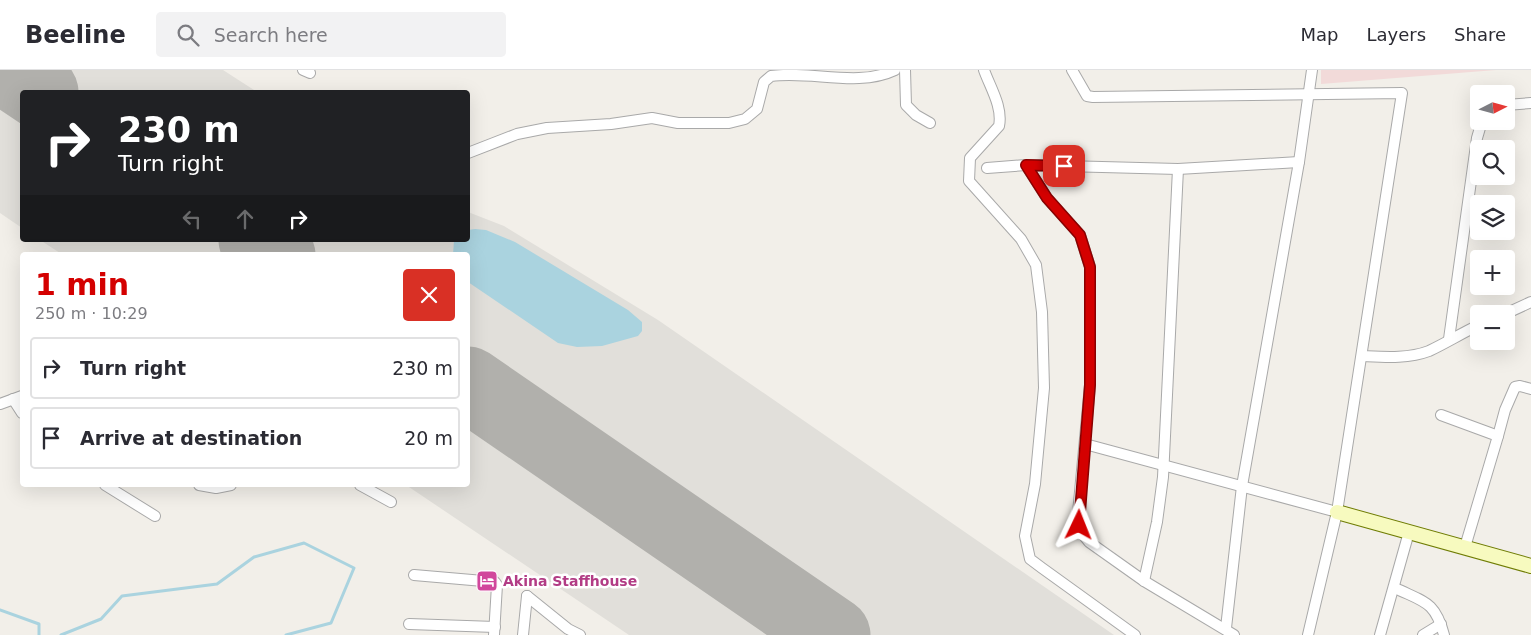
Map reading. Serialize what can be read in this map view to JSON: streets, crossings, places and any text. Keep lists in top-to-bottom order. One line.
{"places":{"hotel":["Akina Staffhouse"]},"north":"right","page":{"header":"Beeline","search":"Search here","nav":["Map","Layers","Share"],"map_buttons":["+","−"],"turn":["230 m","Turn right"],"heading":["1 min","250 m · 10:29"],"list":[{"name":"Turn right","value":"230 m"},{"name":"Arrive at destination","value":"20 m"}]}}
